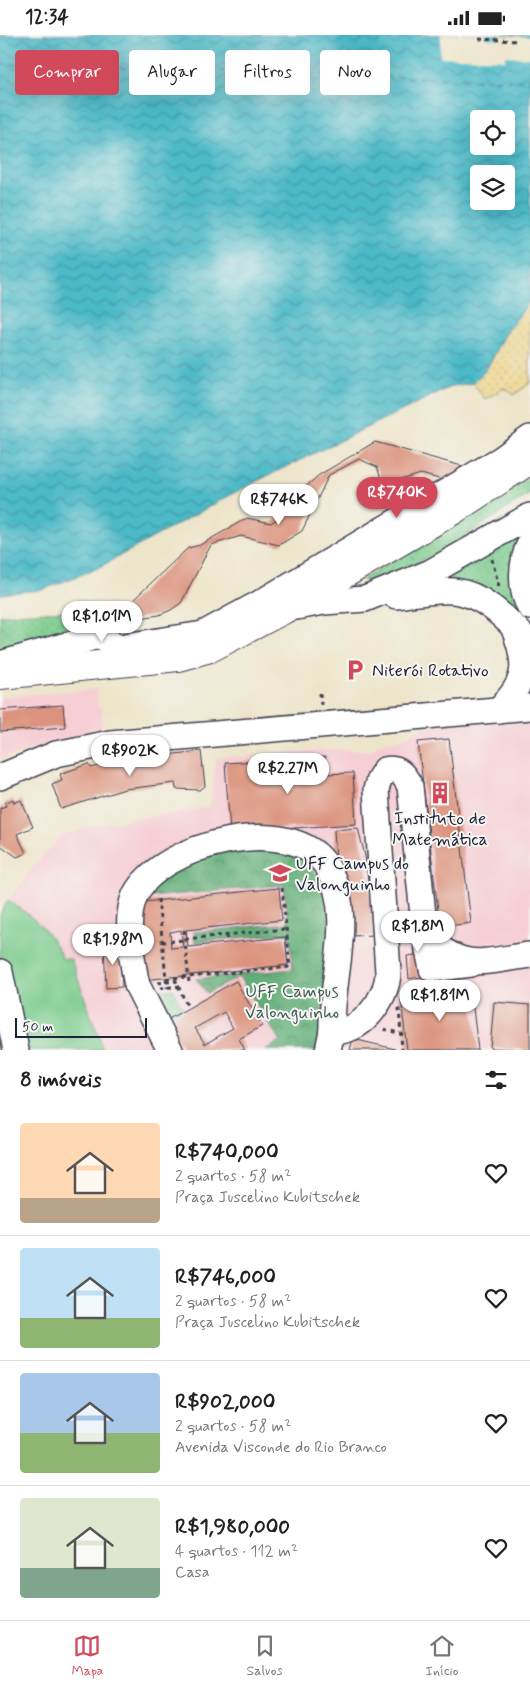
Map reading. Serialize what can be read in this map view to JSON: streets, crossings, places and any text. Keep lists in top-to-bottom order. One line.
{"parks":["UFF Campus Valonguinho"],"places":{"parking":["Niterói Rotativo"],"building":["Instituto de Matemática"],"school or university":["UFF Campus do Valonguinho"]},"scale_bar":"50 m","page":{"status":"12:34","chip":["Comprar","Alugar","Filtros","Novo"],"price":["R$740K","R$746K","R$1.01M","R$902K","R$2.27M","R$1.8M","R$1.98M","R$1.81M"],"scale":"50 m","heading":"8 imóveis","list":[{"name":"R$740,000","note":"2 quartos · 58 m² · Praça Juscelino Kubitschek"},{"name":"R$746,000","note":"2 quartos · 58 m² · Praça Juscelino Kubitschek"},{"name":"R$902,000","note":"2 quartos · 58 m² · Avenida Visconde do Rio Branco"},{"name":"R$1,980,000","note":"4 quartos · 112 m² · Casa"}],"tabs":["Mapa","Salvos","Início"]}}
